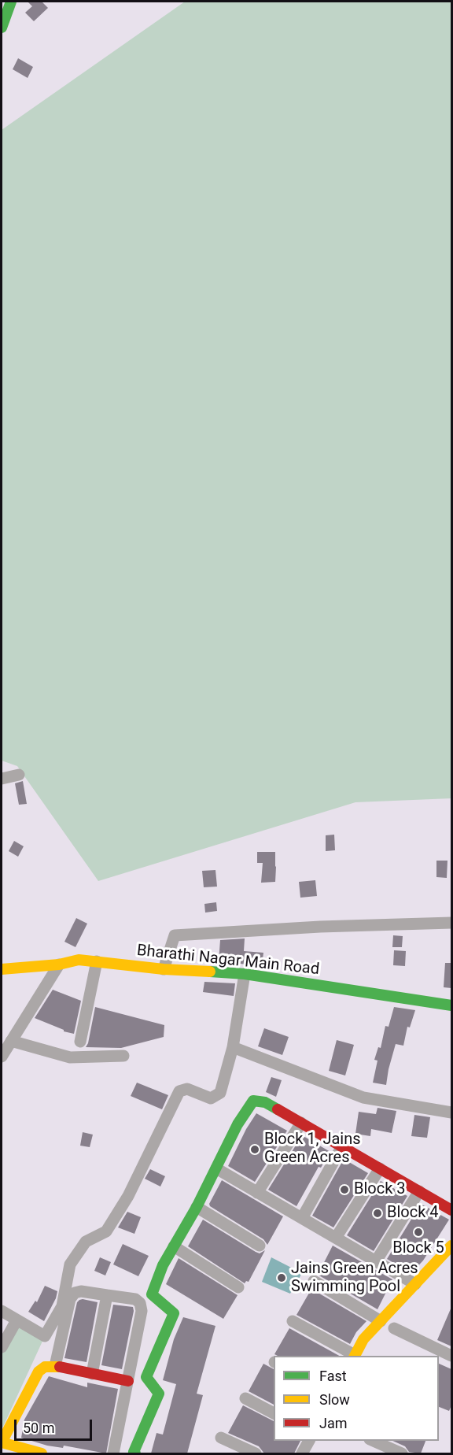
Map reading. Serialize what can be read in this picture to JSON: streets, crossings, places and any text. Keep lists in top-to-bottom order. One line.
{"streets":{"street":["Bharathi Nagar Main Road"]},"places":["Block 1, Jains Green Acres","Block 3","Block 4","Block 5","Jains Green Acres Swimming Pool"],"legend":["Fast","Slow","Jam"],"scale_bar":"50 m"}
